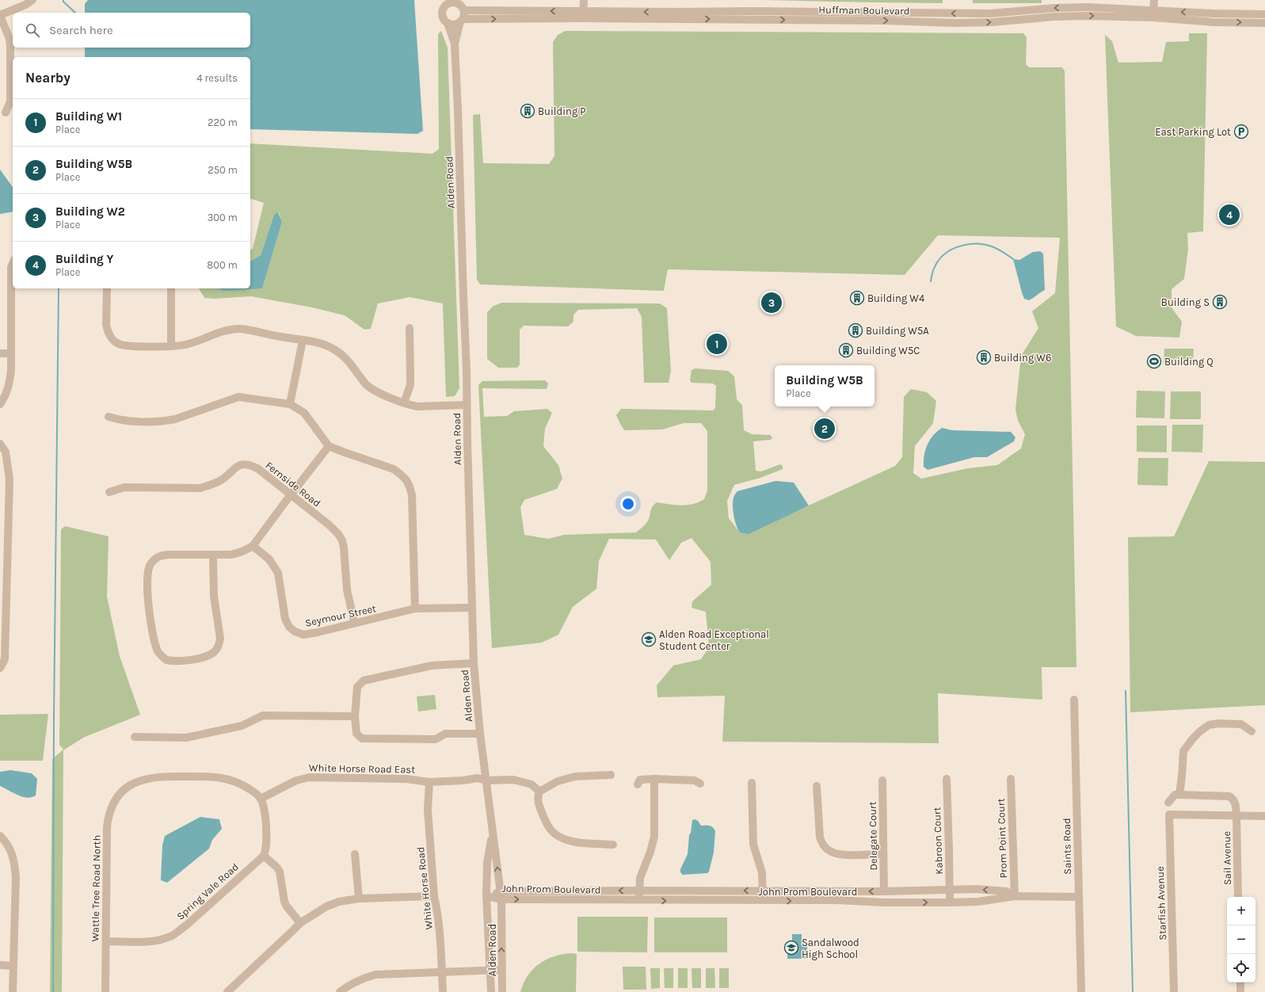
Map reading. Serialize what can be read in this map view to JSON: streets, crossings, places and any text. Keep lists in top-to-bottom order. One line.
{"streets":{"street":["Huffman Boulevard","Alden Road","Fernside Road","Seymour Street","White Horse Road East","Delegate Court","Prom Point Court","Kabroon Court","Saints Road","Sail Avenue","Wattle Tree Road North","White Horse Road","John Prom Boulevard","Spring Vale Road","Starfish Avenue"]},"crossings":[["Huffman Boulevard","Alden Road"],["Alden Road","Seymour Street"],["Alden Road","White Horse Road East"],["Alden Road","John Prom Boulevard"],["Fernside Road","Seymour Street"],["White Horse Road East","Wattle Tree Road North"],["White Horse Road East","White Horse Road"],["Delegate Court","John Prom Boulevard"],["Prom Point Court","John Prom Boulevard"],["Kabroon Court","John Prom Boulevard"],["Saints Road","John Prom Boulevard"],["Sail Avenue","Starfish Avenue"],["Wattle Tree Road North","Spring Vale Road"]],"places":{"building":["Building P","Building W4","Building S","Building W5A","Building W5C","Building W6"],"parking":["East Parking Lot"],"sports":["Building Q"],"school or university":["Alden Road Exceptional Student Center","Sandalwood High School"]},"page":{"search":"Search here","heading":["Nearby","4 results"],"list":[{"mark":"1","name":"Building W1","note":"Place","value":"220 m"},{"mark":"2","name":"Building W5B","note":"Place","value":"250 m"},{"mark":"3","name":"Building W2","note":"Place","value":"300 m"},{"mark":"4","name":"Building Y","note":"Place","value":"800 m"}],"pins":["4","3","1","2"],"popup":["Building W5B","Place"],"map_buttons":["+","−"]}}
